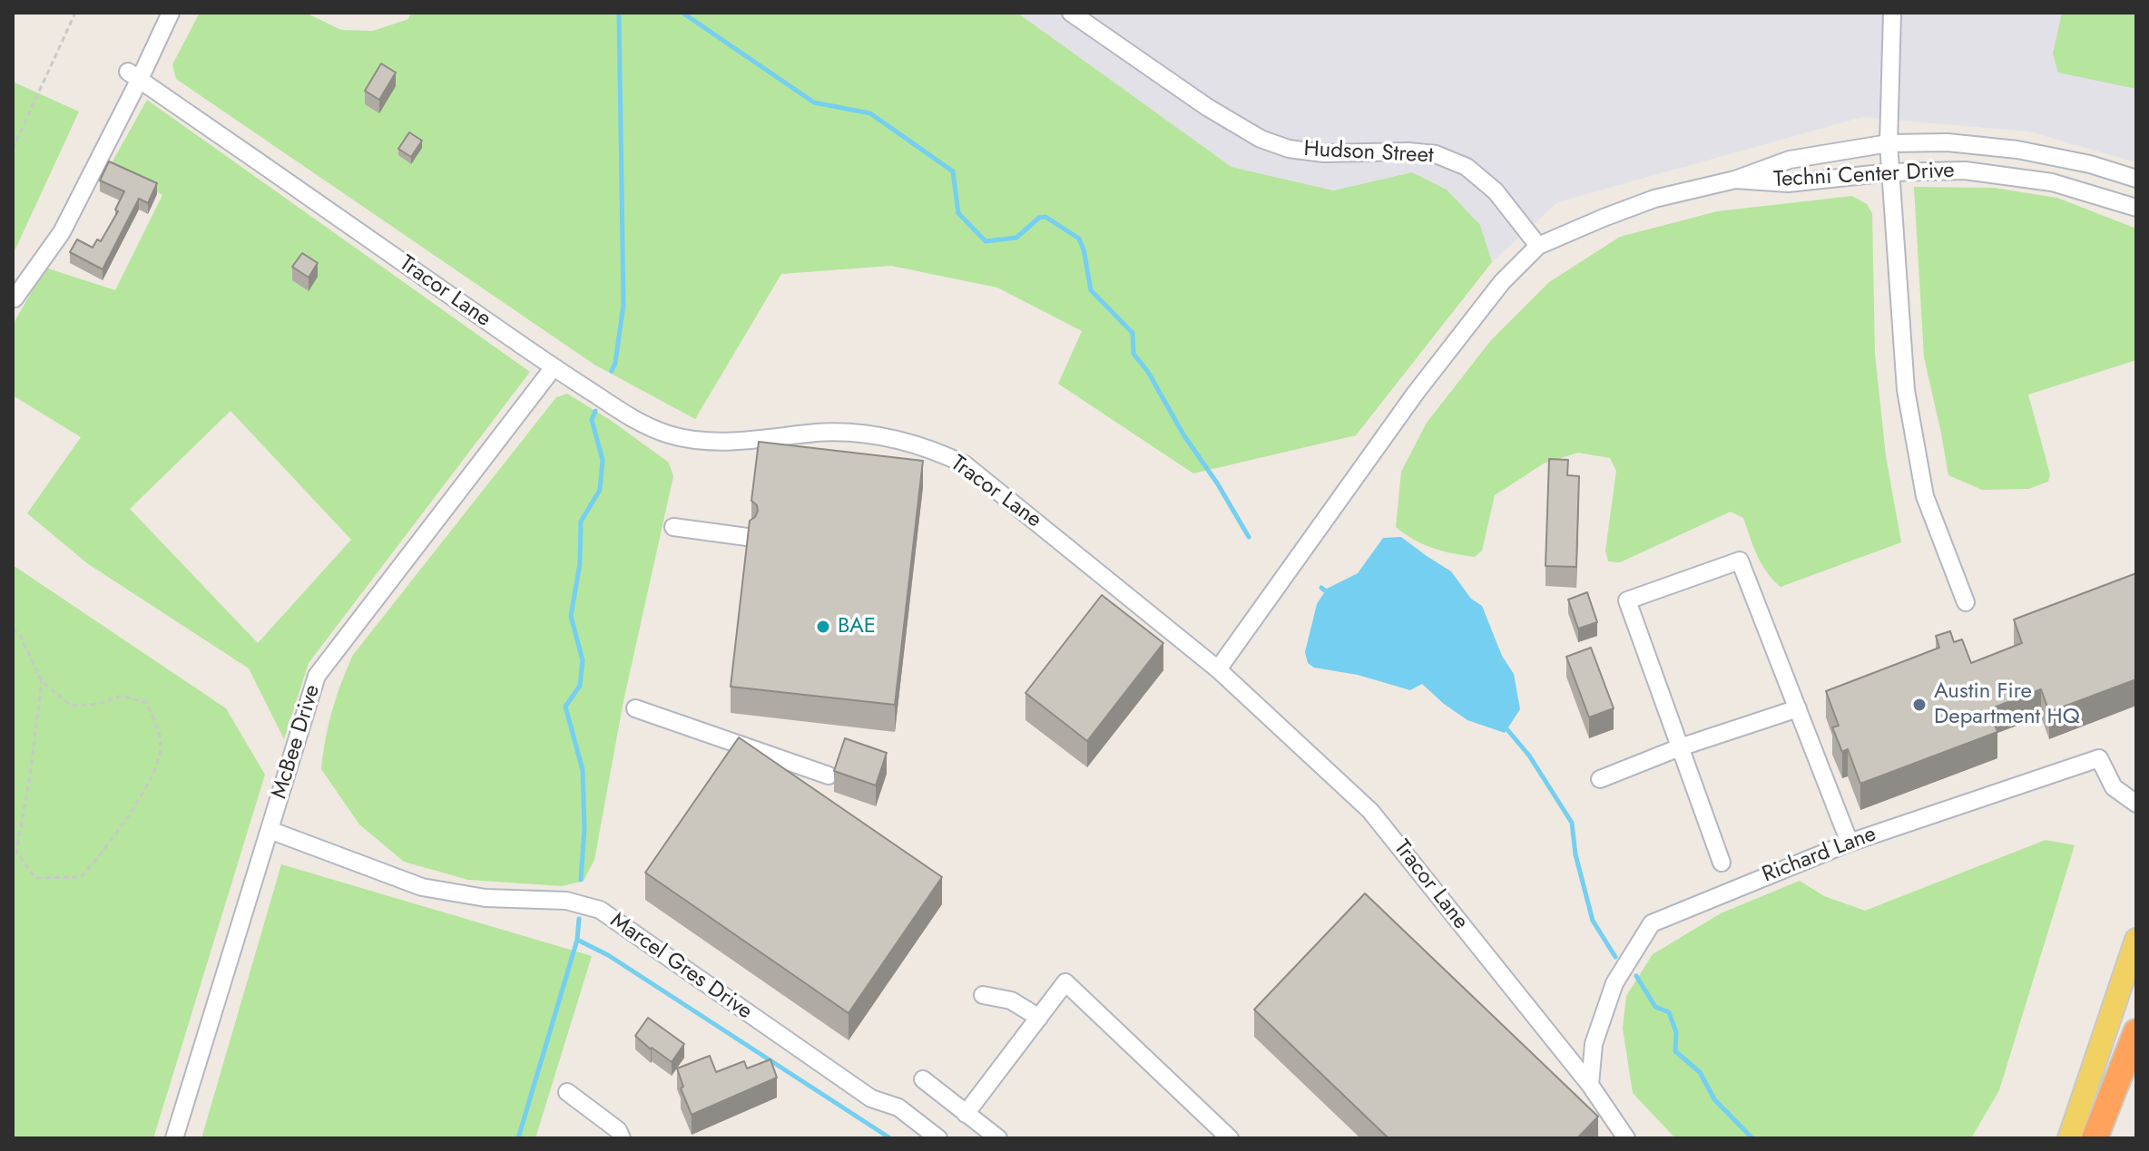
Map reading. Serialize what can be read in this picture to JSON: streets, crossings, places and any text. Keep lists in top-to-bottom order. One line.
{"streets":{"street":["Hudson Street","Techni Center Drive","Tracor Lane","McBee Drive","Richard Lane","Marcel Gres Drive"]},"crossings":[["Tracor Lane","McBee Drive"],["Tracor Lane","Richard Lane"],["McBee Drive","Marcel Gres Drive"]],"places":["BAE","Austin Fire Department HQ"]}
